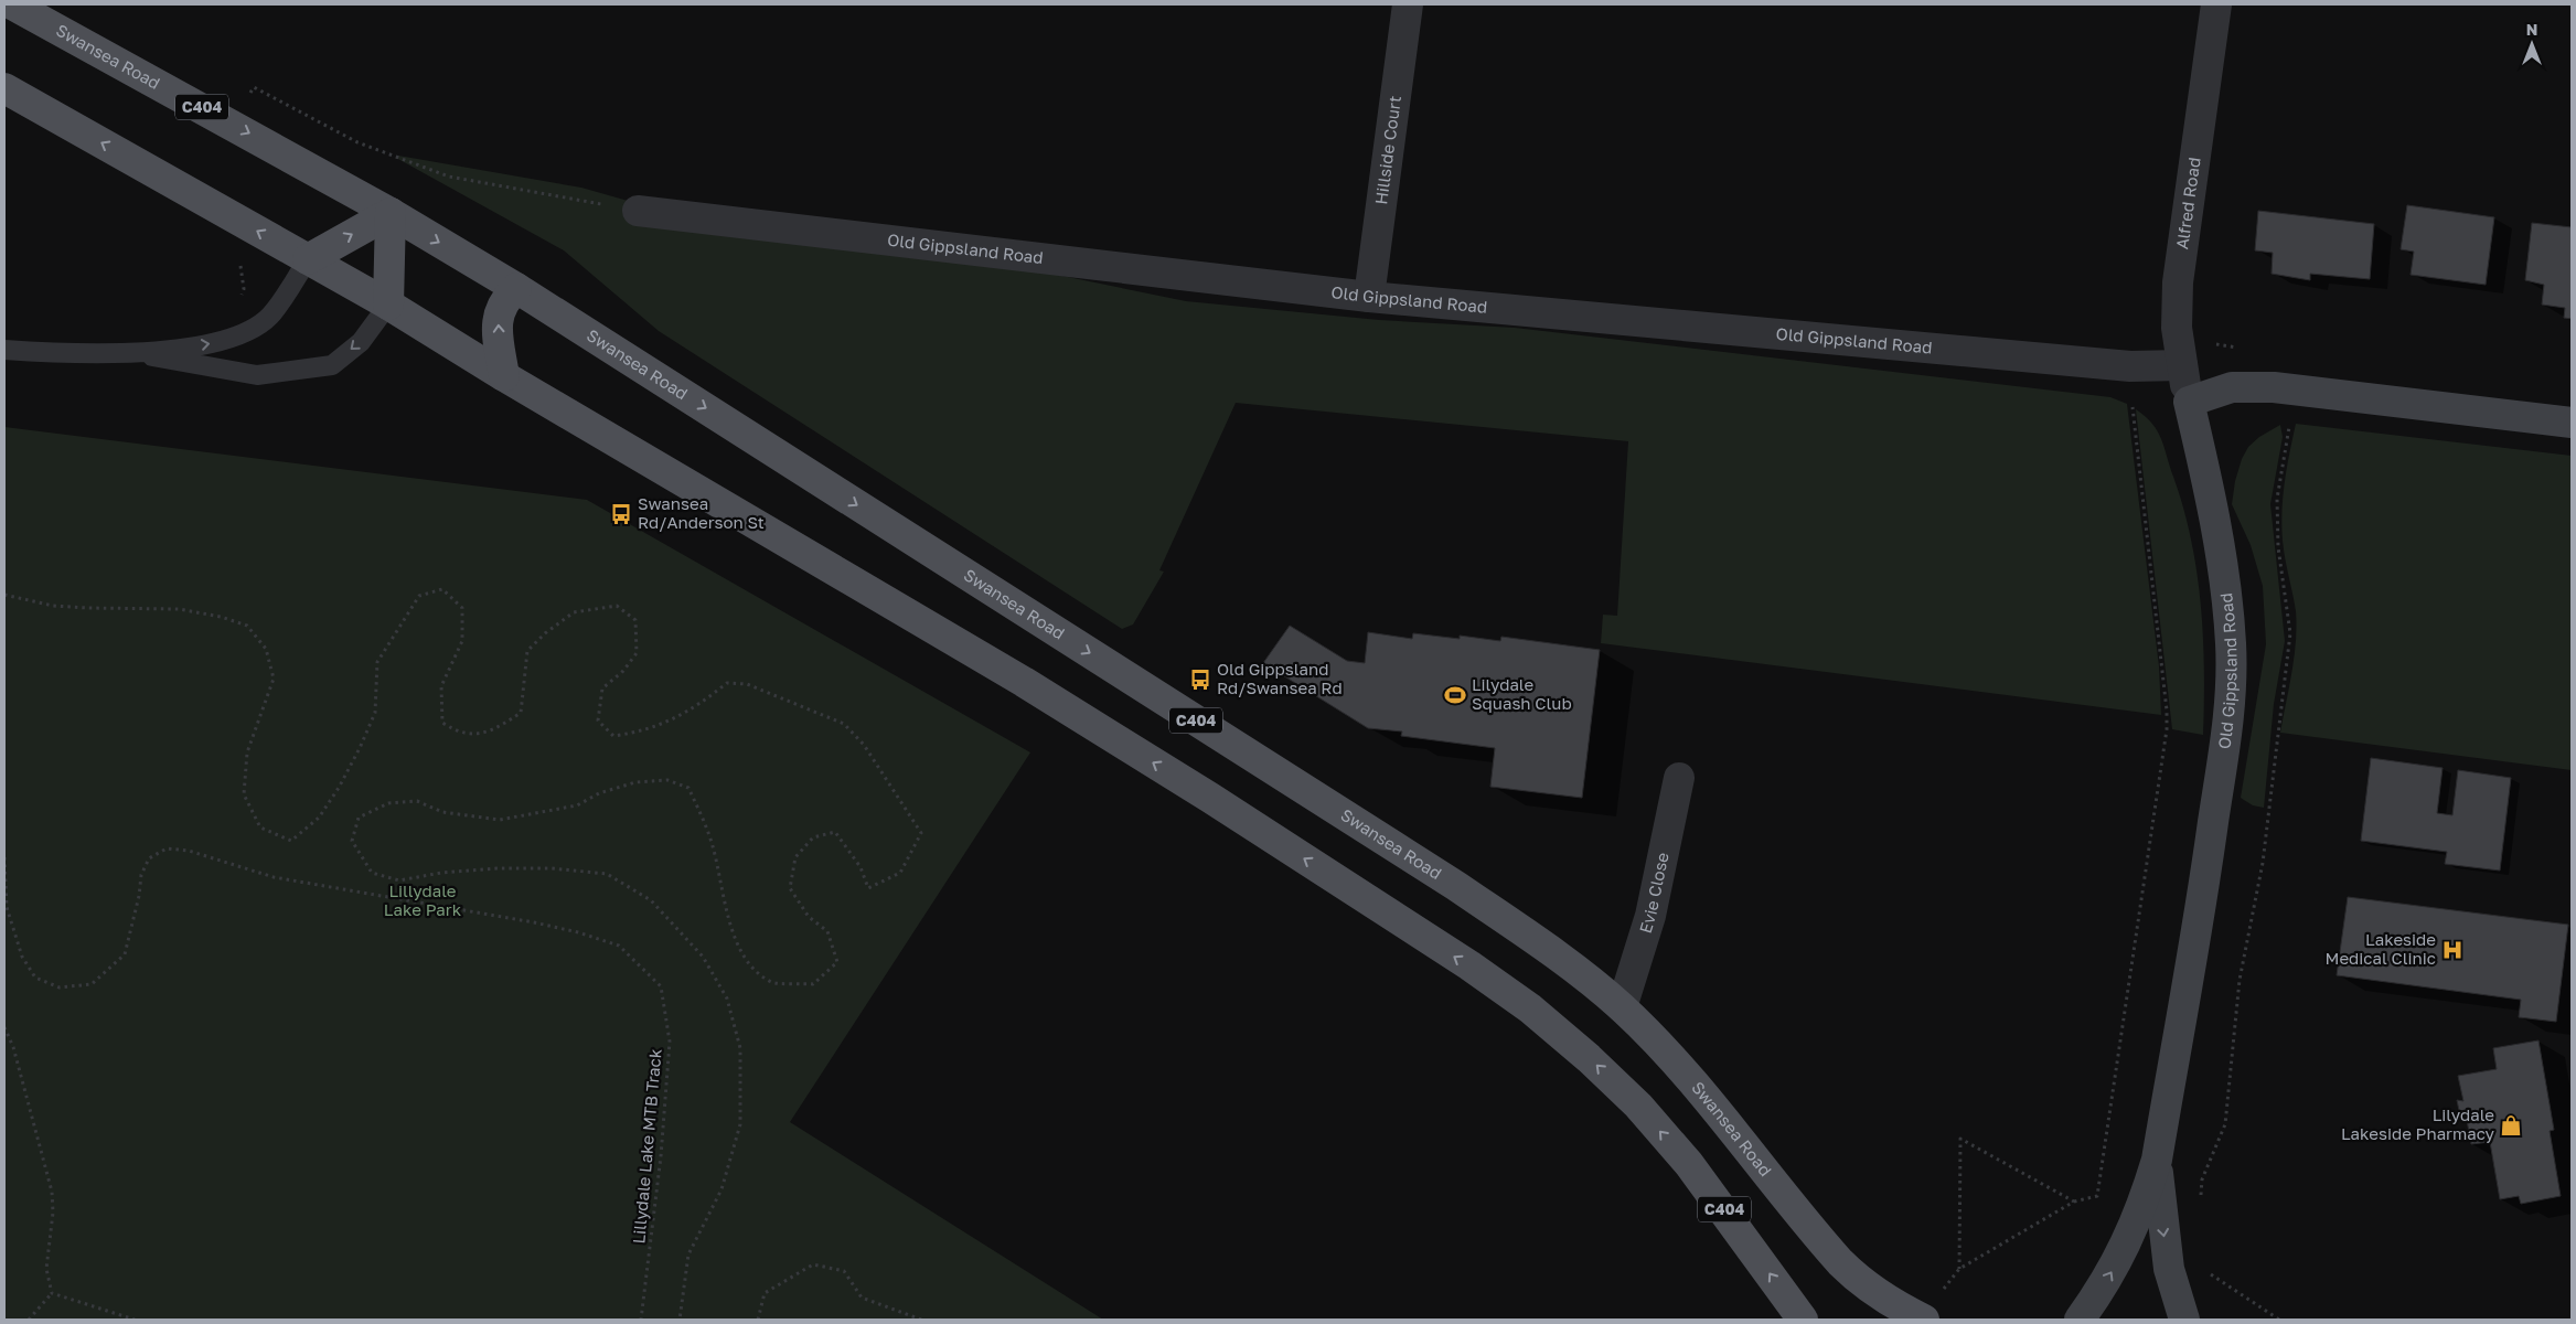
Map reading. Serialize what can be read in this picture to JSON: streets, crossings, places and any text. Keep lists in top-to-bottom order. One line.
{"streets":{"main road":["Swansea Road","C404","Old Gippsland Road"],"street":["Hillside Court","Alfred Road","Evie Close"],"path":["Lillydale Lake MTB Track"]},"crossings":[["Swansea Road","Evie Close"],["Hillside Court","Old Gippsland Road"],["Alfred Road","Old Gippsland Road"]],"parks":["Lillydale Lake Park"],"places":{"bus stop":["Swansea Rd/Anderson St","Old Gippsland Rd/Swansea Rd"],"sports":["Lilydale Squash Club"],"hospital":["Lakeside Medical Clinic"],"shop":["Lilydale Lakeside Pharmacy"]},"north":"top"}
